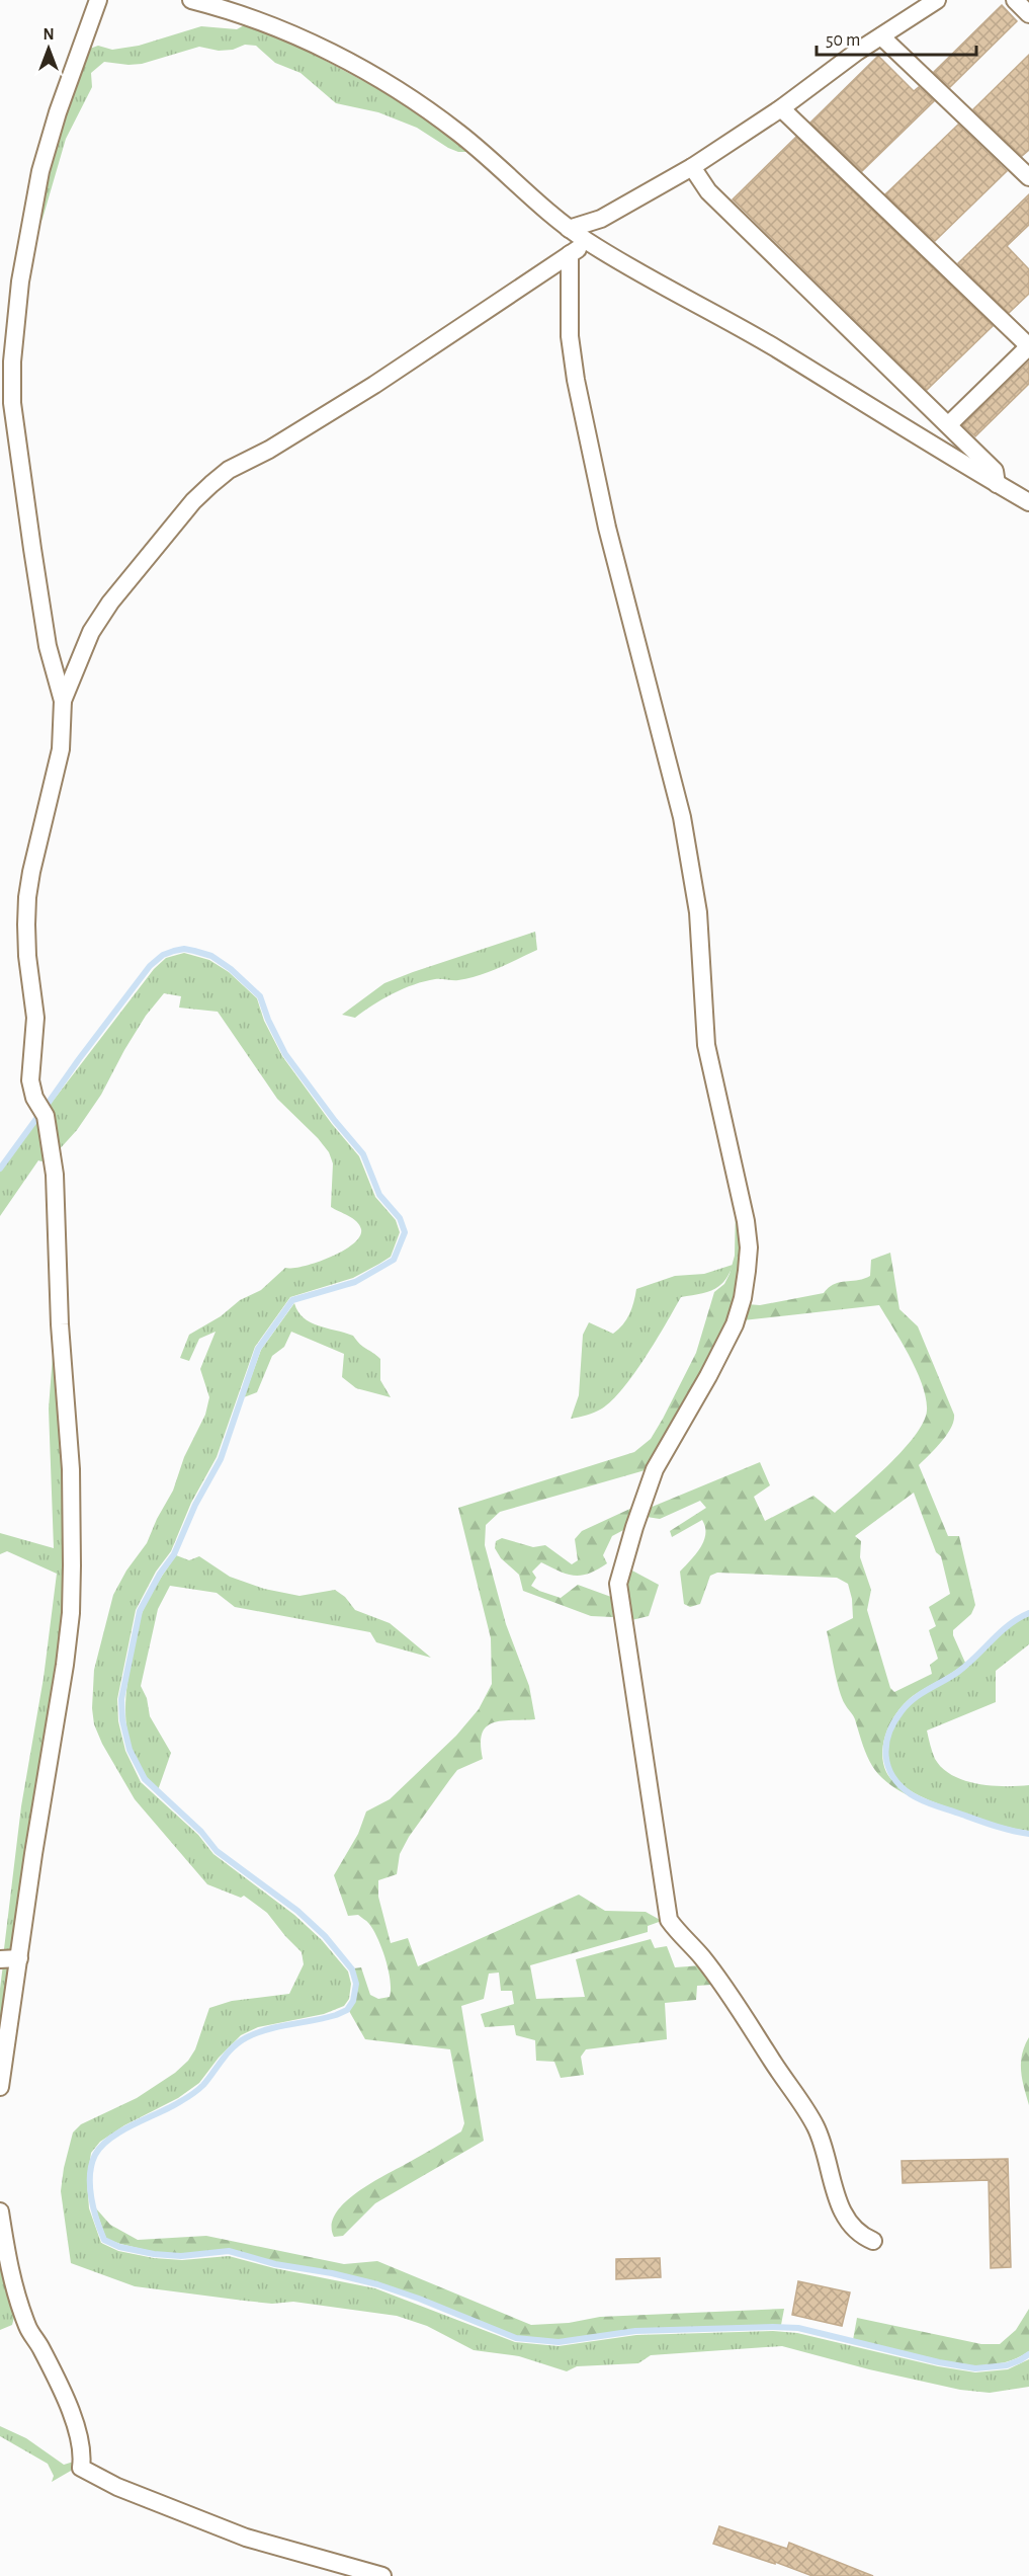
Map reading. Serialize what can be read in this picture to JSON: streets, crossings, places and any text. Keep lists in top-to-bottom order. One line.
{"scale_bar":"50 m","north":"top"}
